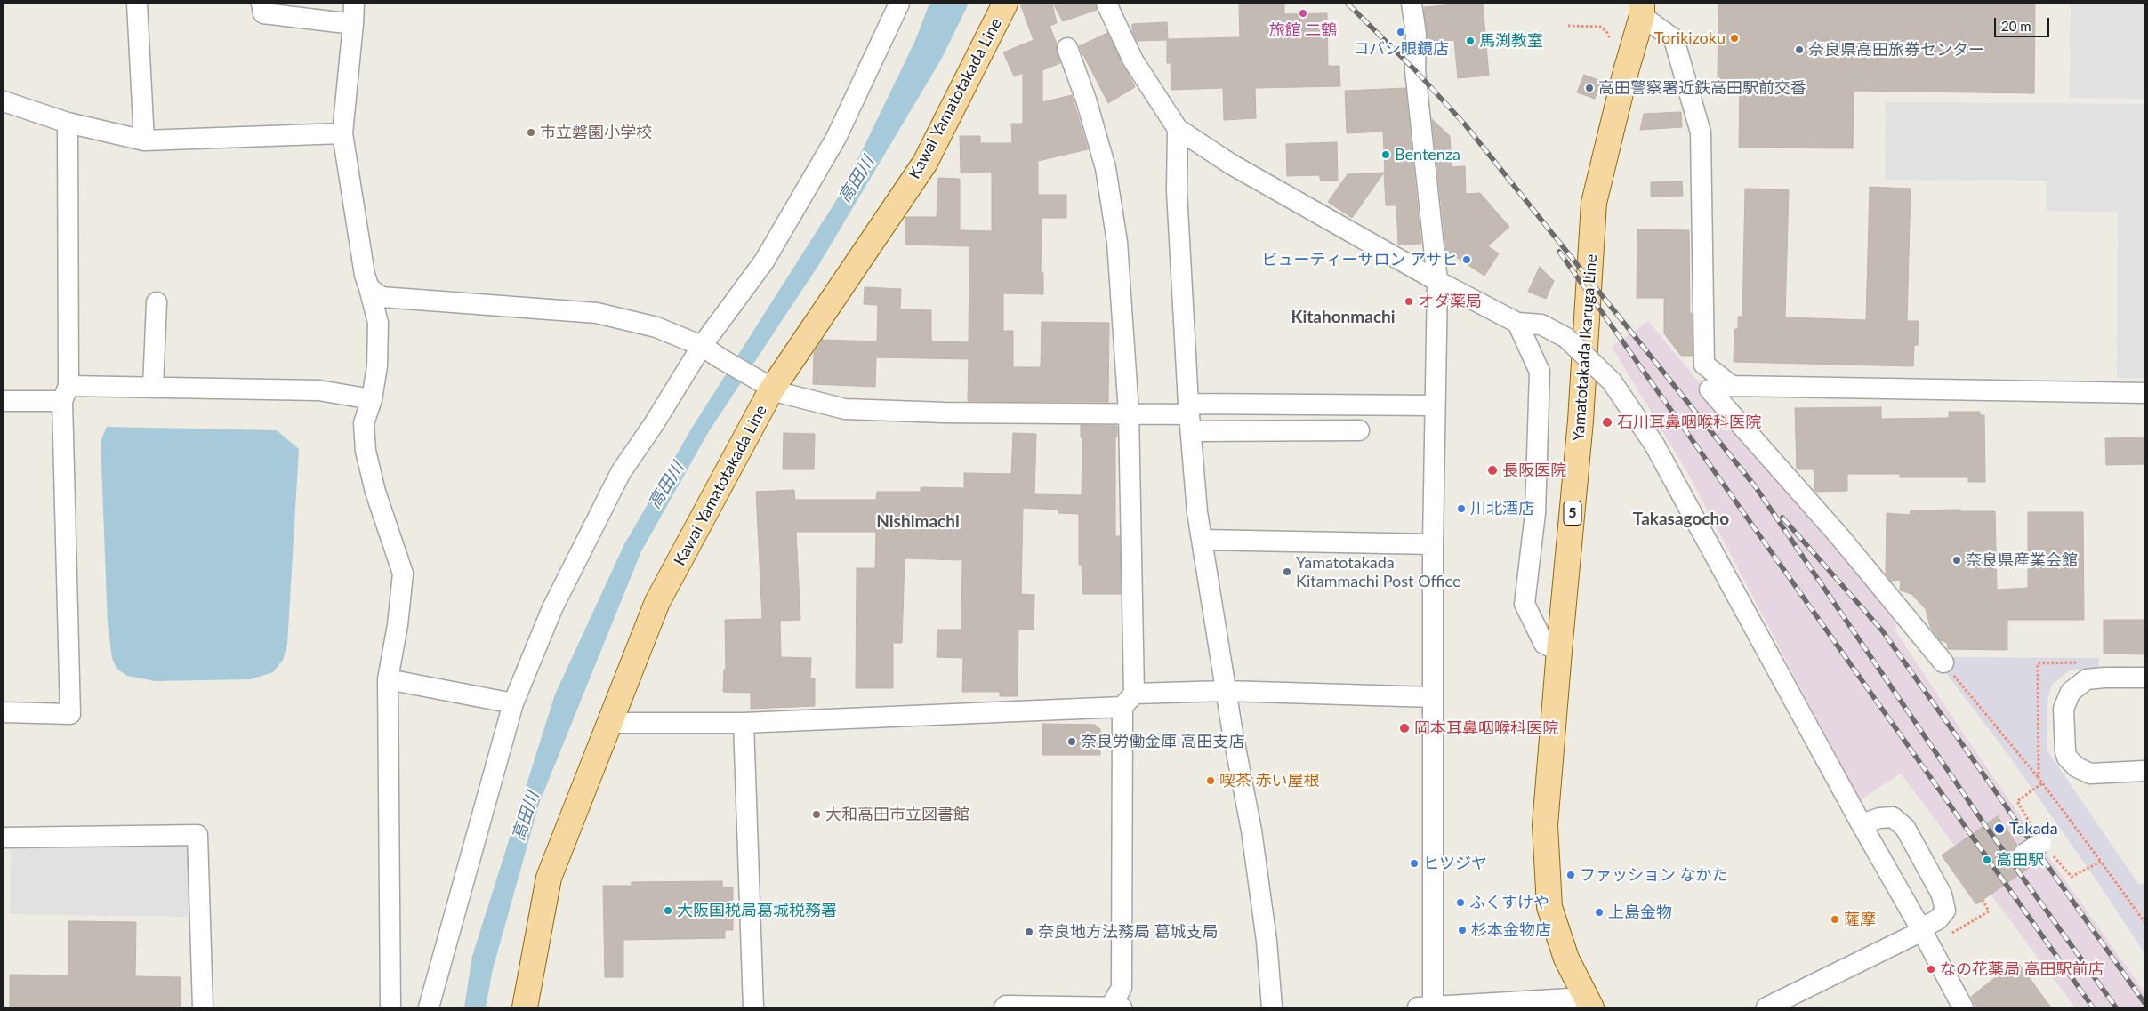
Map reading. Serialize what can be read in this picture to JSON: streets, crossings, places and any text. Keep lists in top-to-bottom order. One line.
{"streets":{"main road":["Kawai Yamatotakada Line","Yamatotakada Ikaruga Line","5"]},"districts":["Kitahonmachi","Takasagocho","Nishimachi"],"water":["高田川"],"places":["旅館 二鶴","コバシ眼鏡店","Torikizoku","馬渕教室","奈良県高田旅券センター","高田警察署近鉄高田駅前交番","市立磐園小学校","Bentenza","ビューティーサロン アサヒ","オダ薬局","石川耳鼻咽喉科医院","長阪医院","川北酒店","奈良県産業会館","Yamatotakada Kitammachi Post Office","岡本耳鼻咽喉科医院","奈良労働金庫 高田支店","喫茶 赤い屋根","大和高田市立図書館","Takada","高田駅","ヒツジヤ","ファッション なかた","ふくすけや","大阪国税局葛城税務署","上島金物","薩摩","杉本金物店","奈良地方法務局 葛城支局","なの花薬局 高田駅前店"],"scale_bar":"20 m"}
